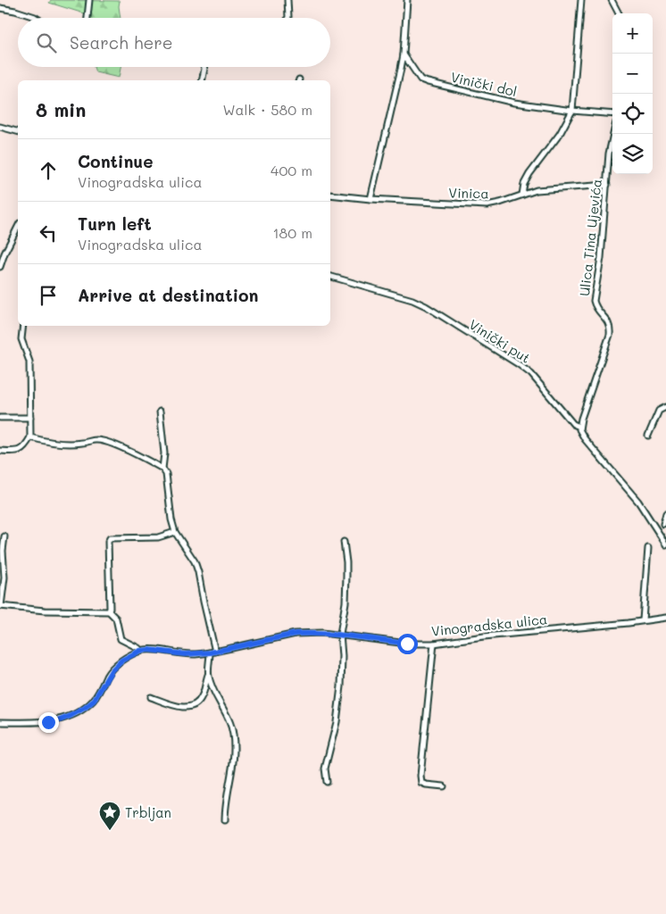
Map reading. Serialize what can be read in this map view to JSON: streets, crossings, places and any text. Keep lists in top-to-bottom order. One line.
{"streets":{"street":["Vinički dol","Vinica","Ulica Tina Ujevića","Vinički put","Vinogradska ulica"]},"crossings":[["Vinica","Ulica Tina Ujevića"],["Ulica Tina Ujevića","Vinički put"]],"places":{"place":["Trbljan"]},"page":{"map_buttons":["+","−"],"search":"Search here","heading":["8 min","Walk · 580 m"],"list":[["Continue","Vinogradska ulica","400 m"],["Turn left","Vinogradska ulica","180 m"],"Arrive at destination"]}}
